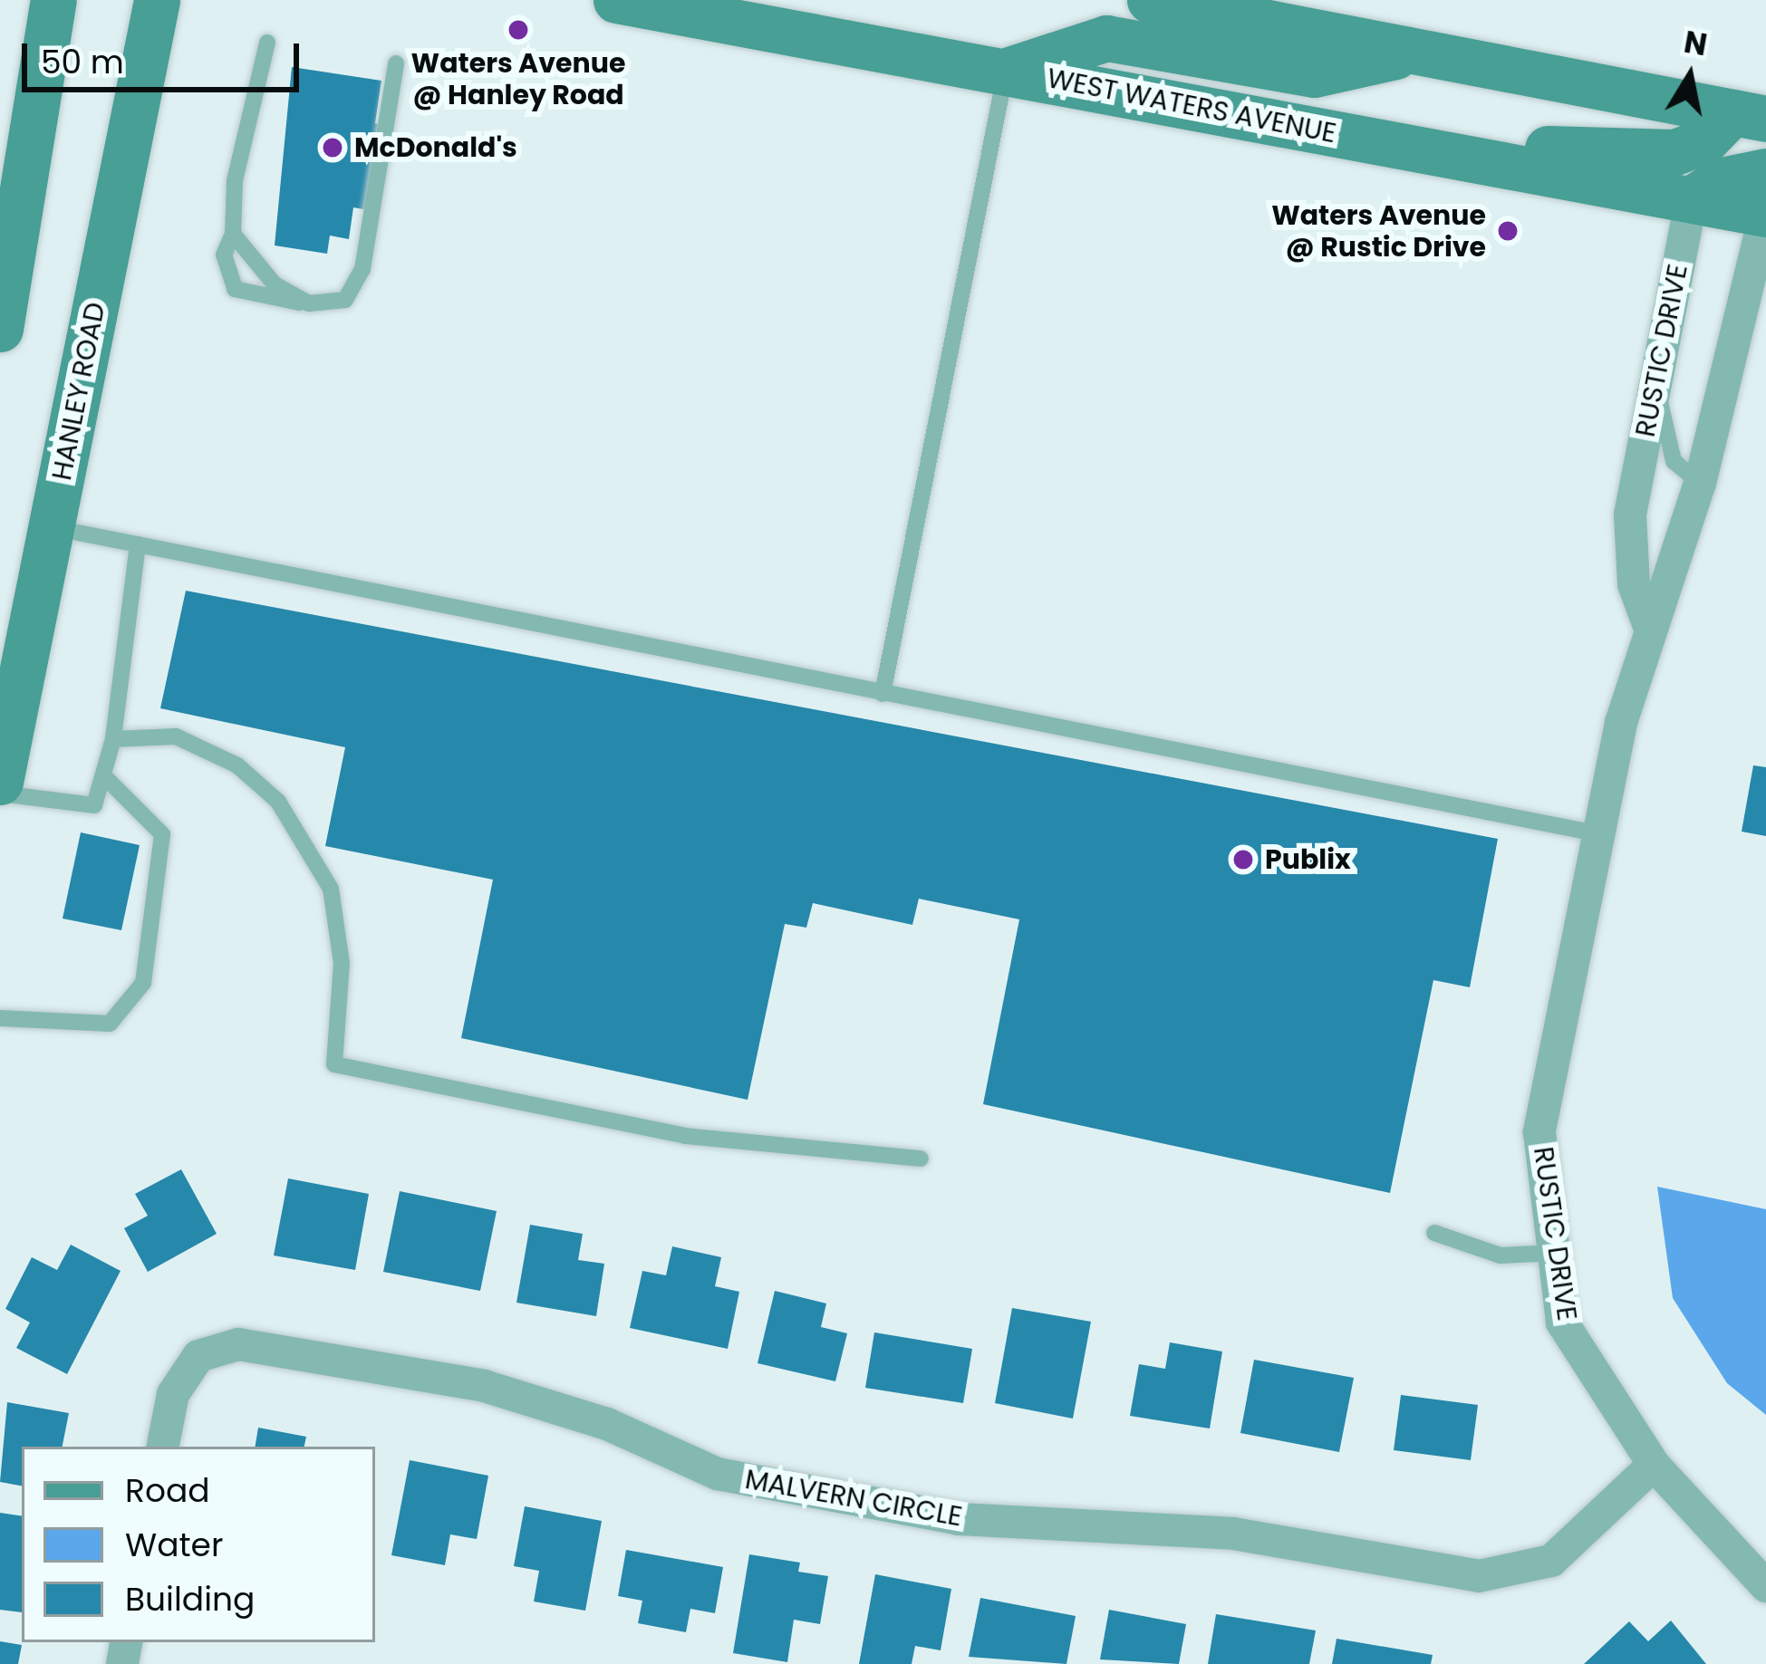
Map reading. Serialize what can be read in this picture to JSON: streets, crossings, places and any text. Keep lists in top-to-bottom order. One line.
{"streets":{"main road":["WEST WATERS AVENUE","HANLEY ROAD"],"street":["RUSTIC DRIVE","MALVERN CIRCLE"]},"crossings":[["WEST WATERS AVENUE","RUSTIC DRIVE"],["RUSTIC DRIVE","MALVERN CIRCLE"]],"places":["Waters Avenue @ Hanley Road","McDonald's","Waters Avenue @ Rustic Drive","Publix"],"legend":["Road","Water","Building"],"scale_bar":"50 m","north":"top"}
